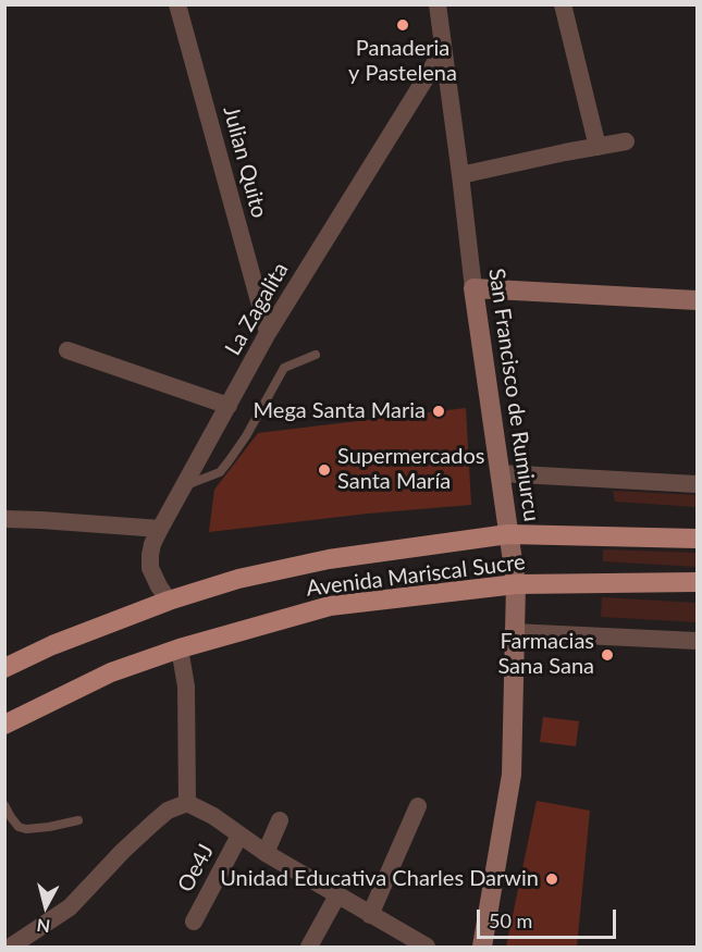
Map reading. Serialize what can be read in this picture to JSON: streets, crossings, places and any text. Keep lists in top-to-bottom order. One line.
{"streets":{"main road":["Avenida Mariscal Sucre"],"street":["Julian Quito","La Zagalita","San Francisco de Rumiurcu","Oe4J"]},"crossings":[["Julian Quito","La Zagalita"],["La Zagalita","San Francisco de Rumiurcu"],["La Zagalita","Avenida Mariscal Sucre"],["San Francisco de Rumiurcu","Avenida Mariscal Sucre"]],"places":["Panaderia y Pastelena","Mega Santa Maria","Supermercados Santa María","Farmacias Sana Sana","Unidad Educativa Charles Darwin"],"scale_bar":"50 m","north":"bottom"}
